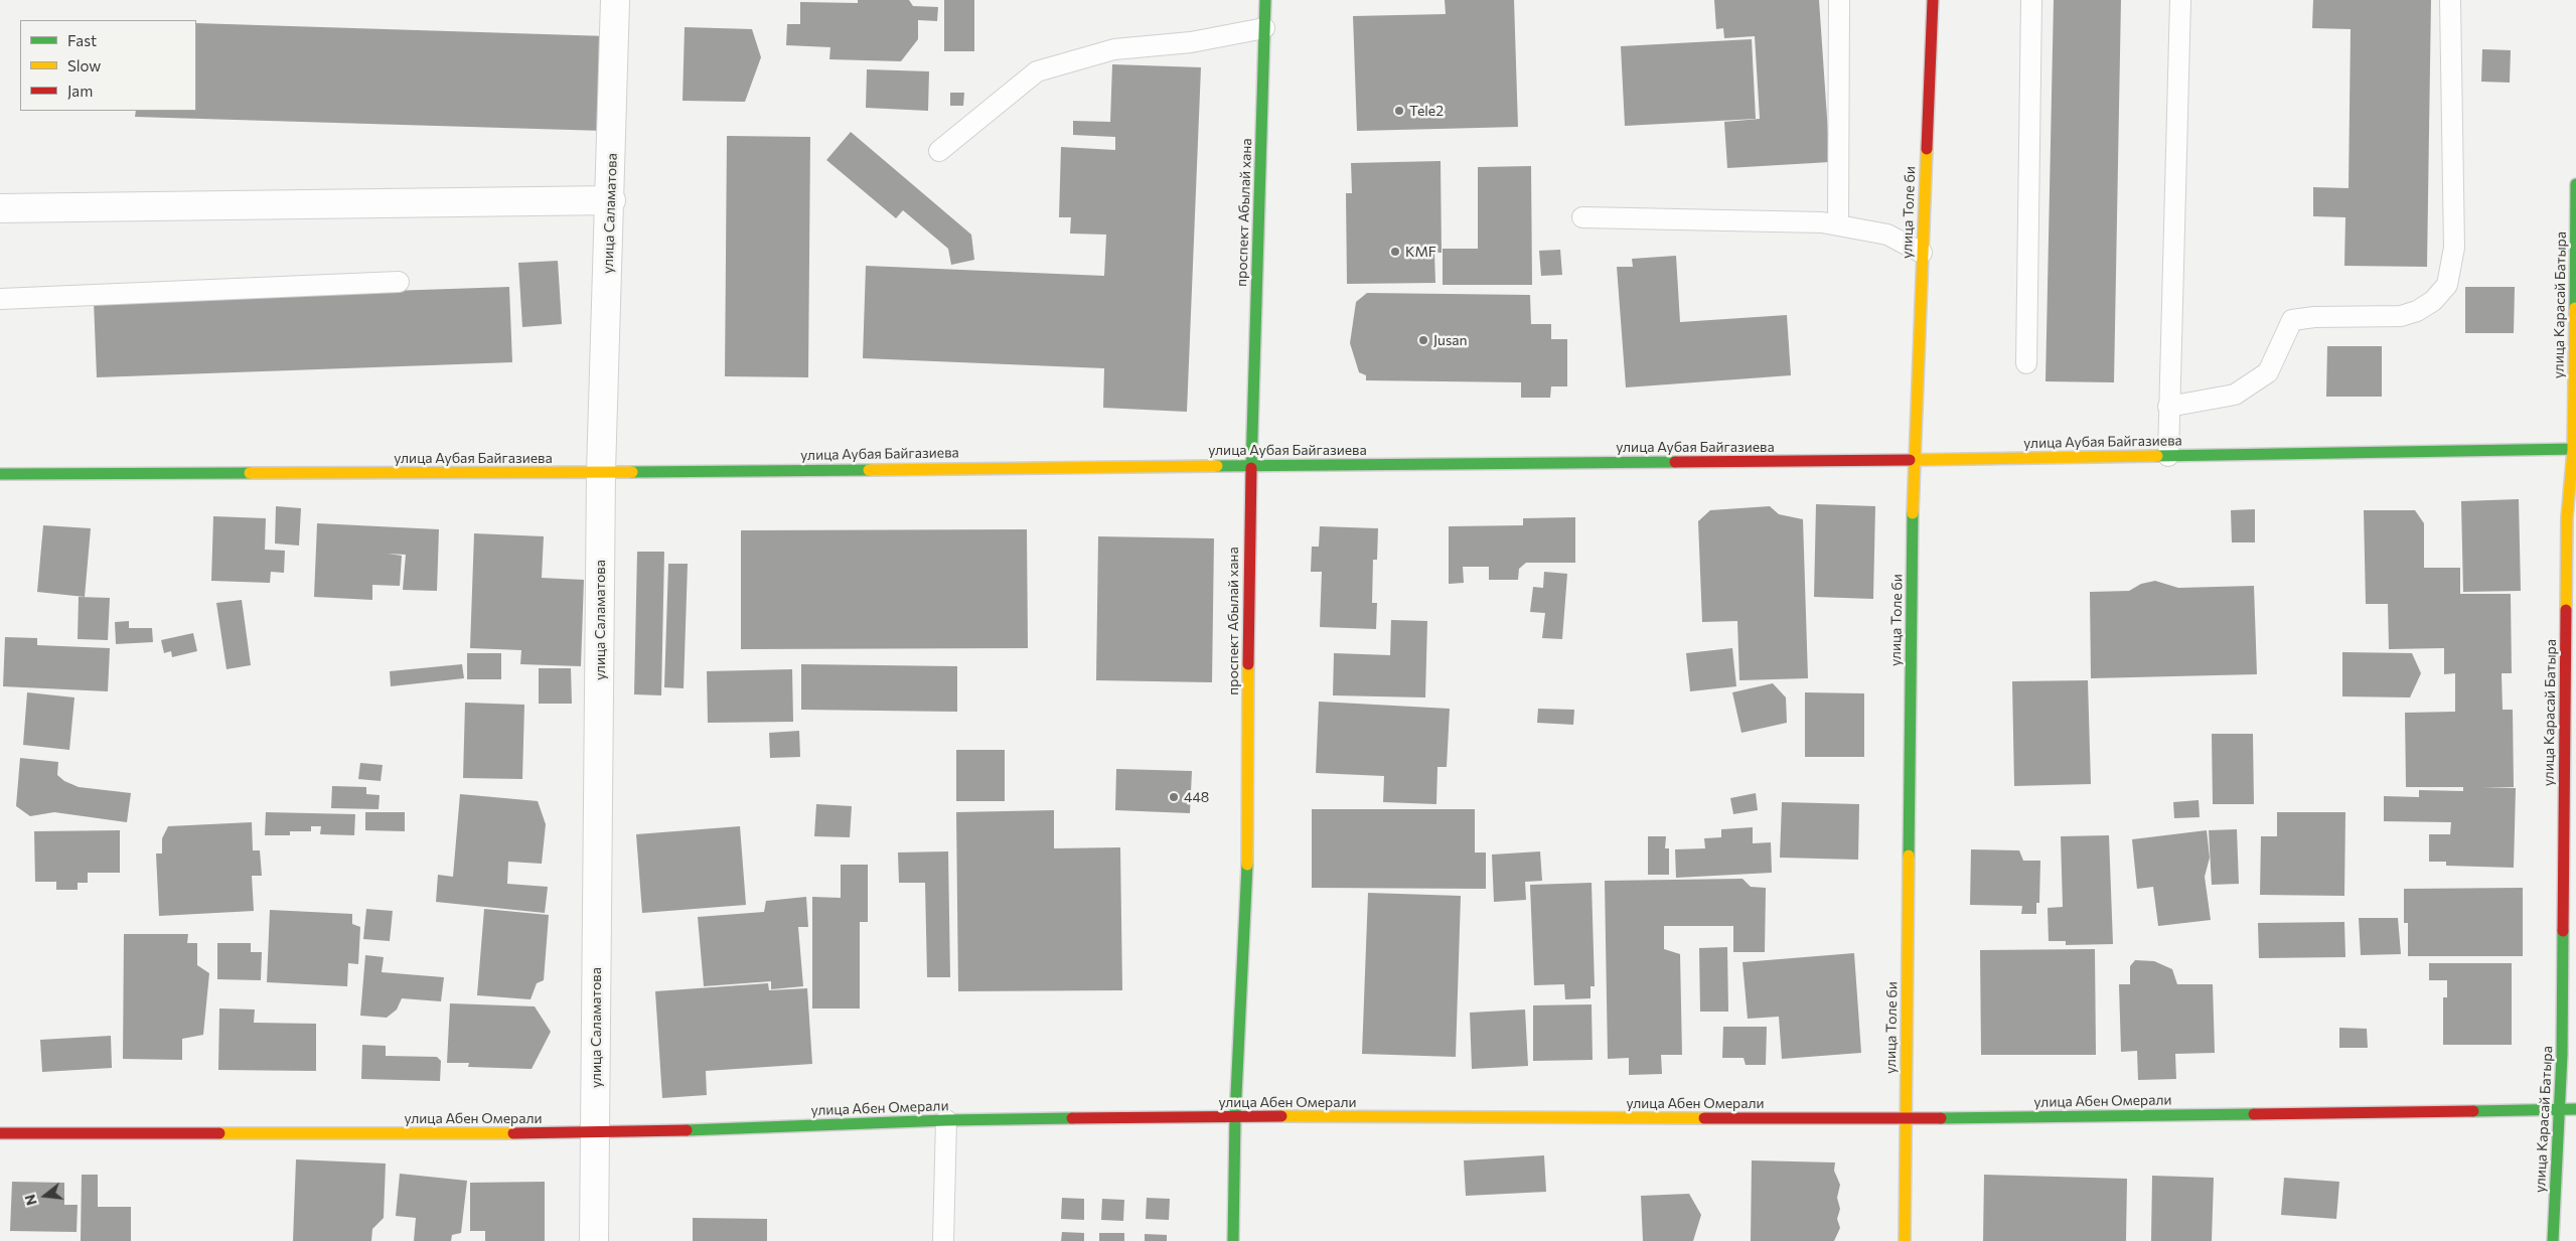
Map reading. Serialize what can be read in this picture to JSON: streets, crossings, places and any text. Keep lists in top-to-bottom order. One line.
{"streets":{"main road":["проспект Абылай хана","улица Толе би","улица Карасай Батыра","улица Аубая Байгазиева","улица Абен Омерали"],"street":["улица Саламатова"]},"crossings":[["проспект Абылай хана","улица Аубая Байгазиева"],["проспект Абылай хана","улица Абен Омерали"],["улица Толе би","улица Аубая Байгазиева"],["улица Толе би","улица Абен Омерали"],["улица Саламатова","улица Аубая Байгазиева"],["улица Саламатова","улица Абен Омерали"],["улица Карасай Батыра","улица Аубая Байгазиева"],["улица Карасай Батыра","улица Абен Омерали"]],"places":["Tele2","KMF","Jusan","448"],"legend":["Fast","Slow","Jam"],"north":"left"}
